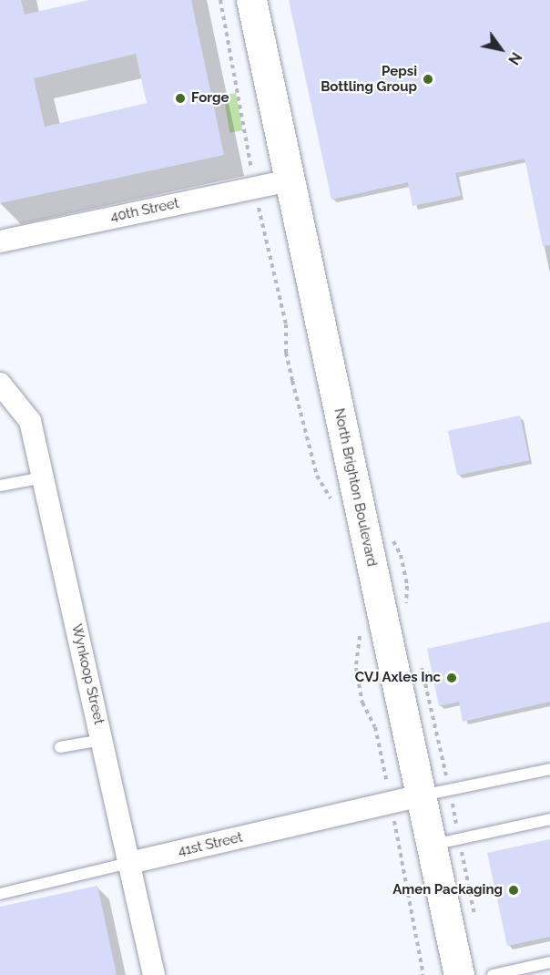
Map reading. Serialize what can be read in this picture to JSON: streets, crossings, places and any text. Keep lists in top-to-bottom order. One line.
{"streets":{"main road":["North Brighton Boulevard"],"street":["40th Street","Wynkoop Street","41st Street"]},"crossings":[["40th Street","North Brighton Boulevard"],["North Brighton Boulevard","41st Street"],["Wynkoop Street","41st Street"]],"places":["Pepsi Bottling Group","Forge","CVJ Axles Inc","Amen Packaging"],"north":"bottom right"}
